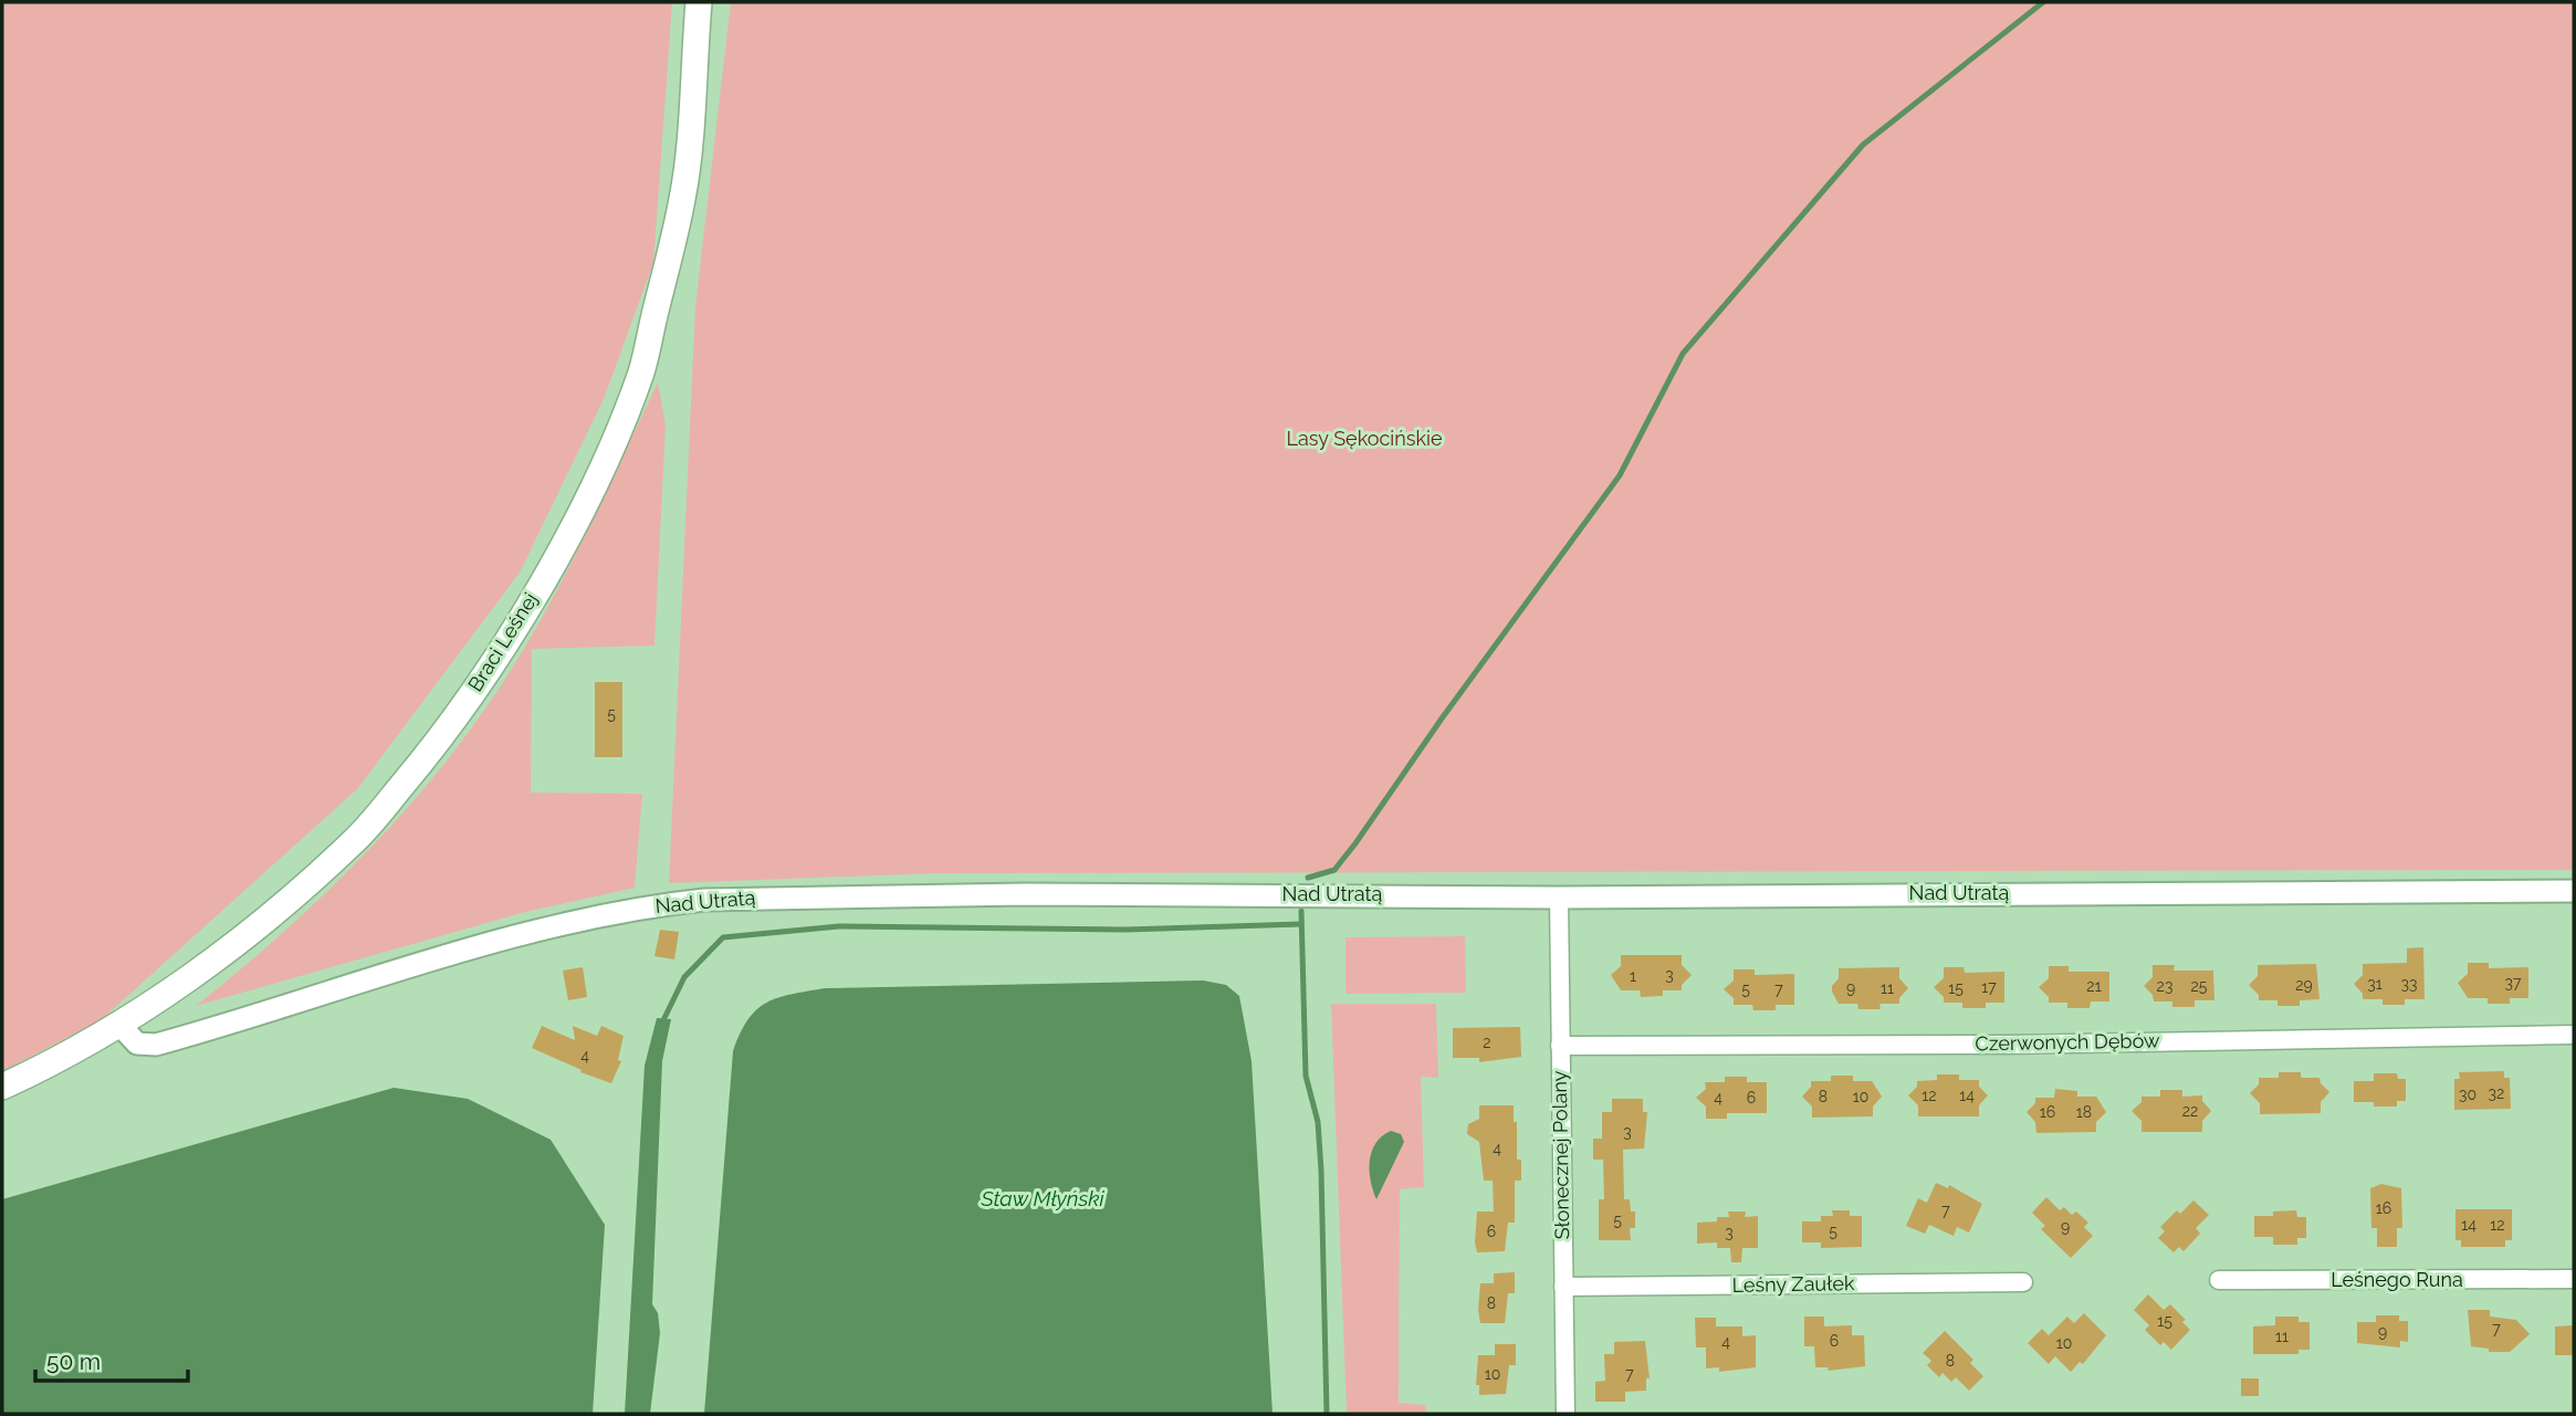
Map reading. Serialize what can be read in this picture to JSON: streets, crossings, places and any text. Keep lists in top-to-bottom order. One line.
{"streets":{"main road":["Braci Leśnej"],"street":["Nad Utratą","Czerwonych Dębów","Słonecznej Polany","Leśnego Runa","Leśny Zaułek"]},"crossings":[["Braci Leśnej","Nad Utratą"],["Nad Utratą","Słonecznej Polany"],["Czerwonych Dębów","Słonecznej Polany"],["Słonecznej Polany","Leśny Zaułek"]],"water":["Staw Młyński"],"parks":["Lasy Sękocińskie"],"house_numbers":["5","3","1","37","31","33","29","21","23","25","17","9","11","15","5","7","2","4","32","30","12","14","8","10","4","6","22","16","18","3","4","16","7","5","14","12","9","6","5","3","8","15","7","9","11","6","4","10","8","10","7"],"scale_bar":"50 m"}
